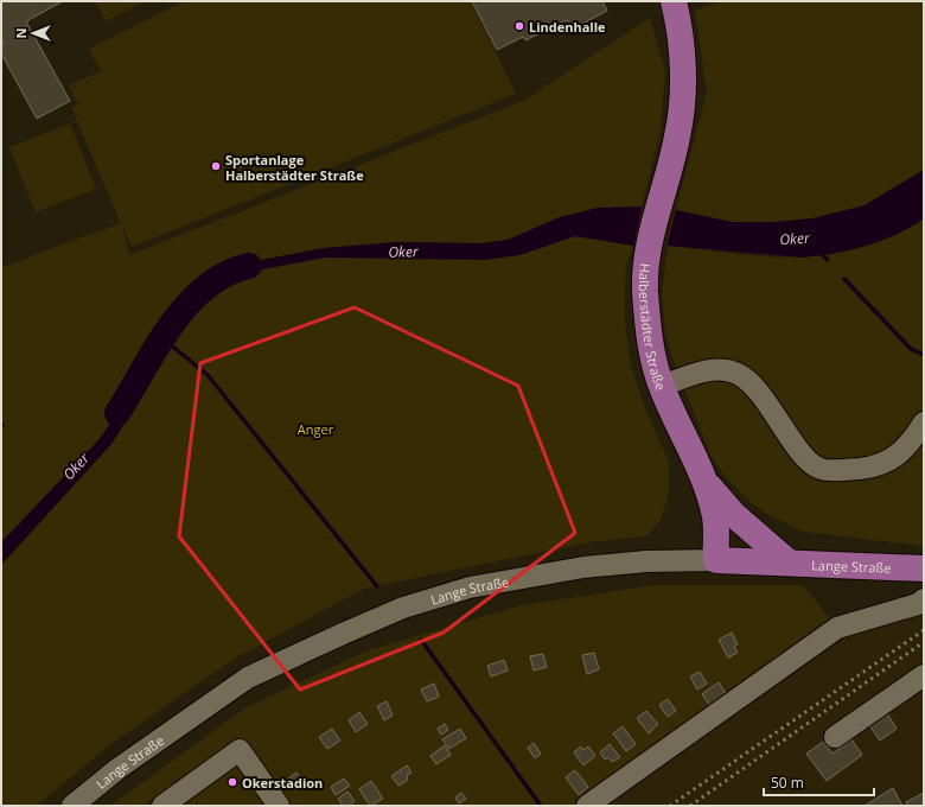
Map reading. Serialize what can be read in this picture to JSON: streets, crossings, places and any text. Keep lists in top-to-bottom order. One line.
{"streets":{"main road":["Halberstädter Straße","Lange Straße"]},"crossings":[["Halberstädter Straße","Lange Straße"]],"water":["Oker"],"parks":["Anger"],"places":["Lindenhalle","Sportanlage Halberstädter Straße","Okerstadion"],"scale_bar":"50 m","north":"left"}
